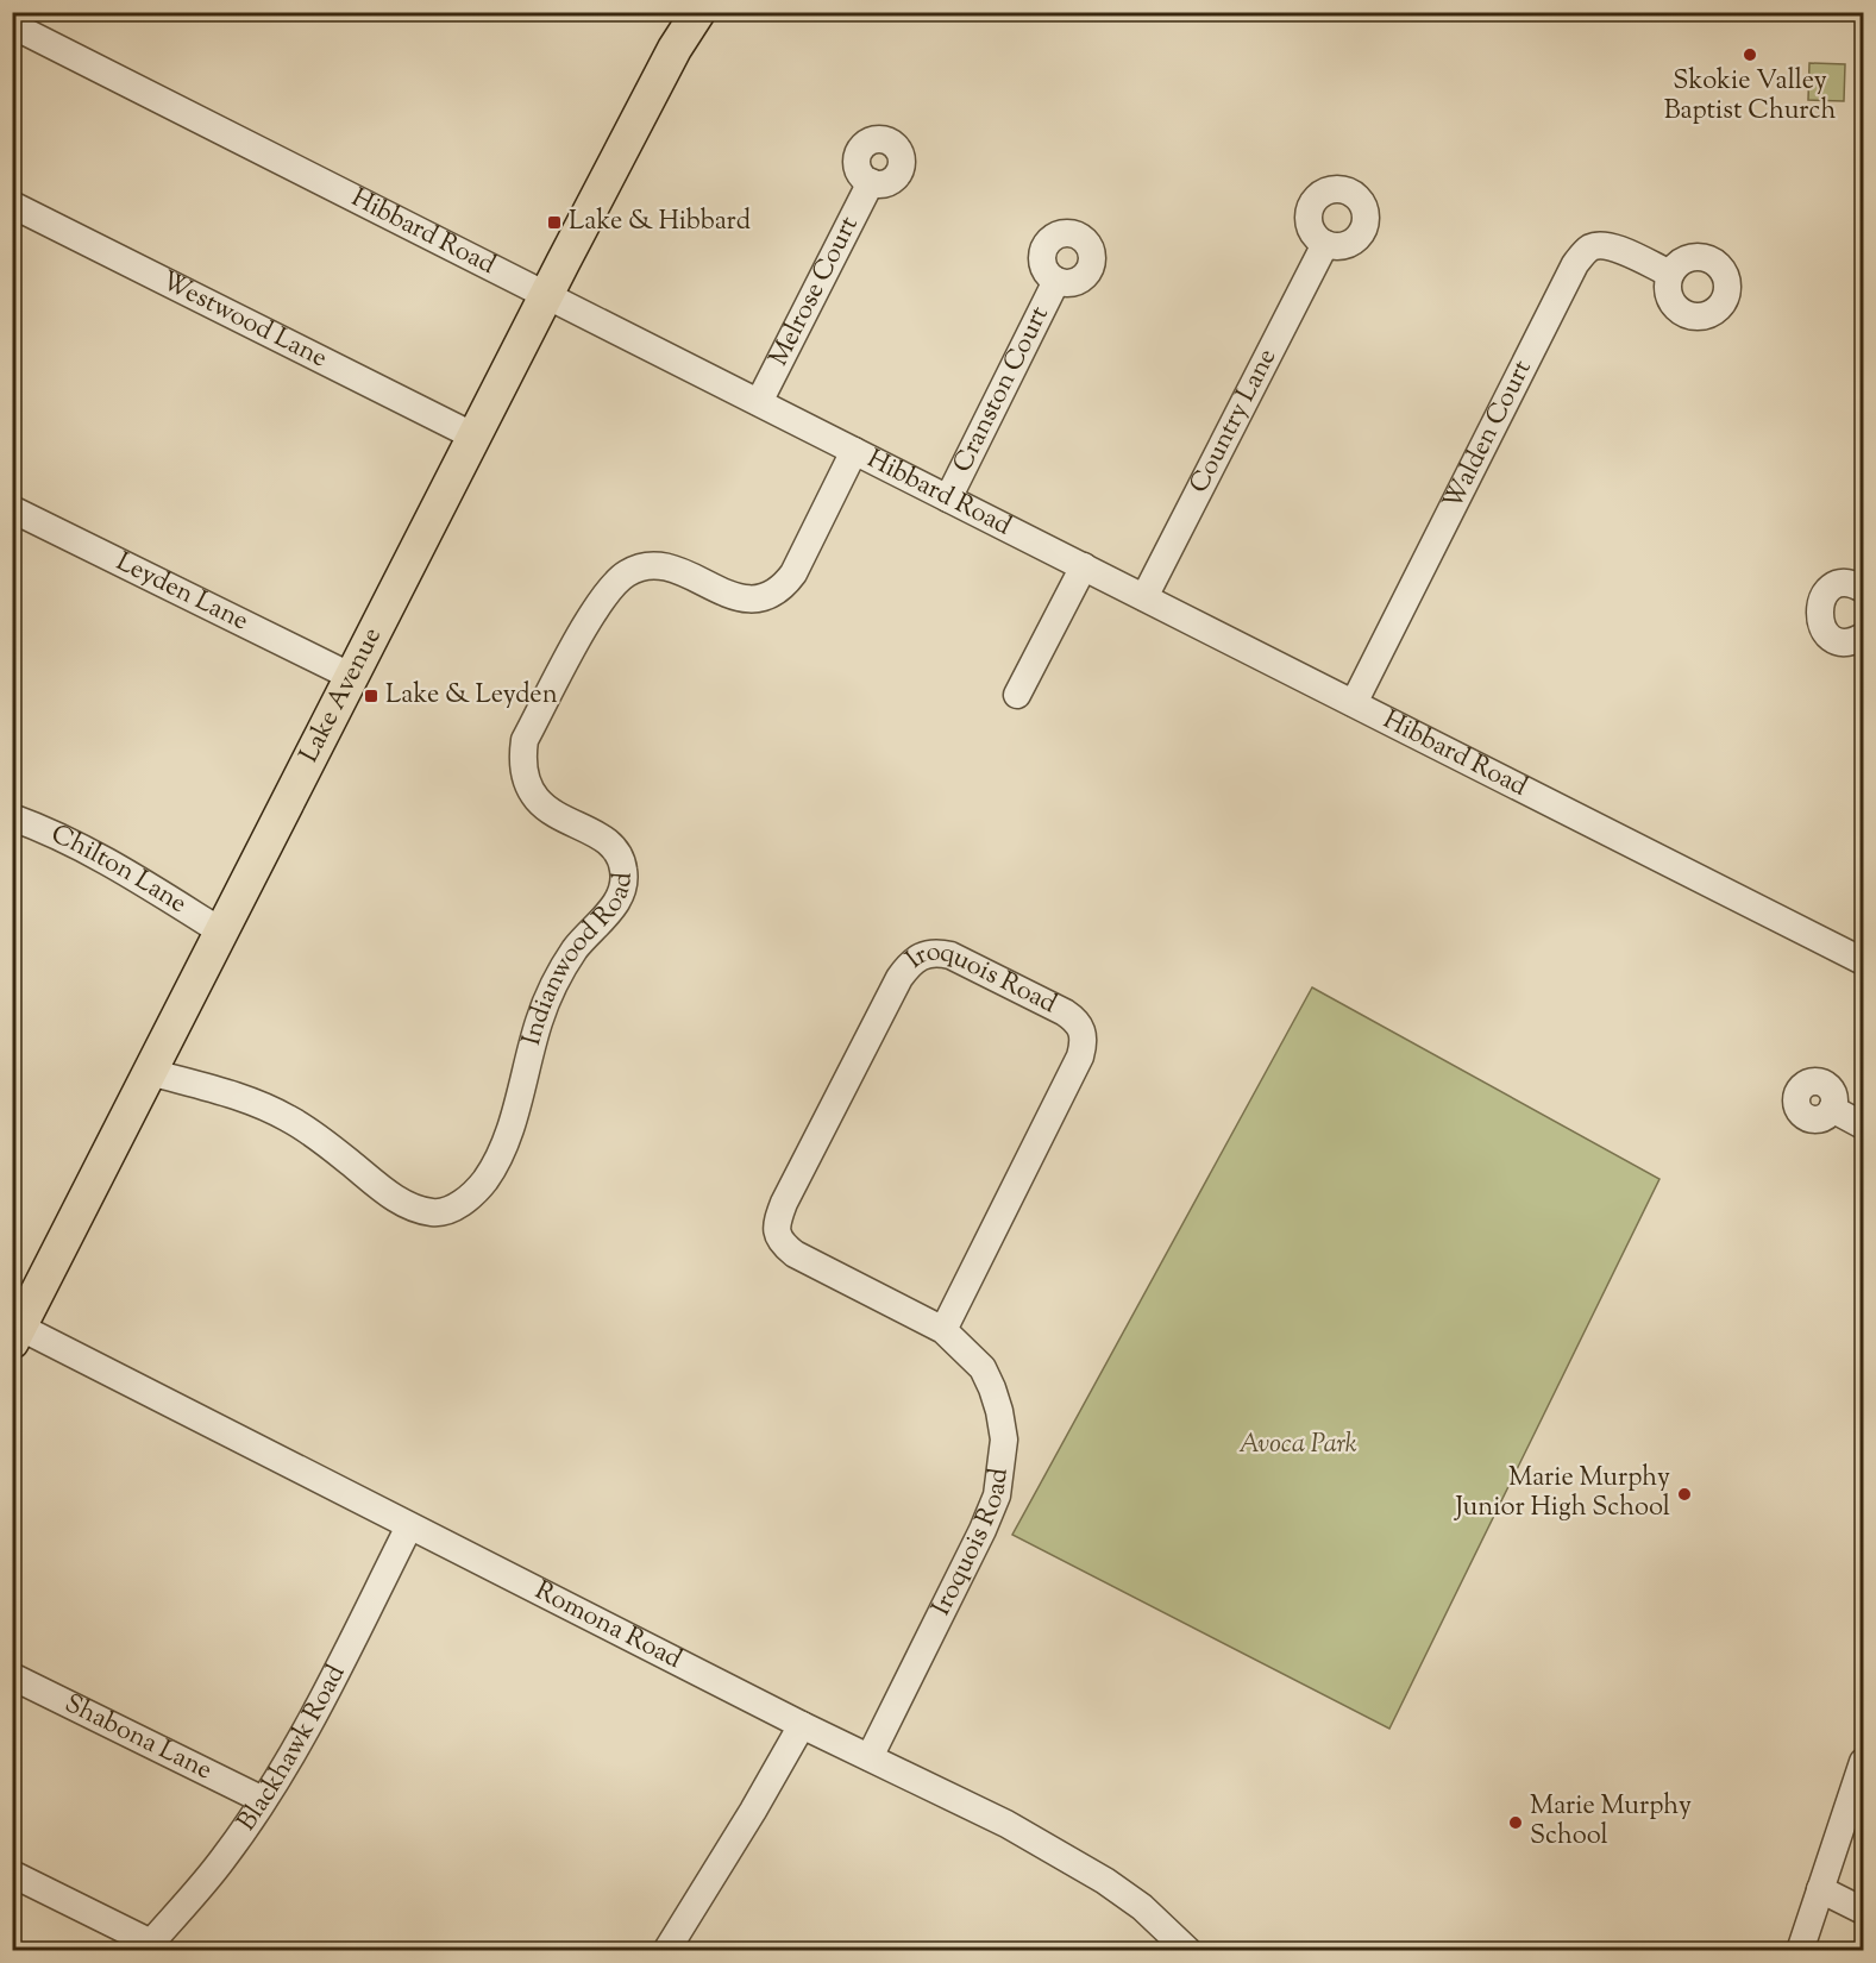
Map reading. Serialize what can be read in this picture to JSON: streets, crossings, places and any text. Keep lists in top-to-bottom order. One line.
{"streets":{"main road":["Lake Avenue"],"street":["Hibbard Road","Melrose Court","Westwood Lane","Cranston Court","Country Lane","Walden Court","Leyden Lane","Chilton Lane","Indianwood Road","Iroquois Road","Romona Road","Shabona Lane","Blackhawk Road"]},"crossings":[["Hibbard Road","Melrose Court"],["Hibbard Road","Cranston Court"],["Hibbard Road","Country Lane"],["Hibbard Road","Walden Court"],["Hibbard Road","Lake Avenue"],["Hibbard Road","Indianwood Road"],["Westwood Lane","Lake Avenue"],["Leyden Lane","Lake Avenue"],["Lake Avenue","Chilton Lane"],["Lake Avenue","Indianwood Road"],["Lake Avenue","Romona Road"],["Iroquois Road","Romona Road"],["Romona Road","Blackhawk Road"],["Shabona Lane","Blackhawk Road"]],"parks":["Avoca Park"],"places":{"other":["Skokie Valley Baptist Church","Marie Murphy Junior High School","Marie Murphy School"],"transit":["Lake & Hibbard","Lake & Leyden"]}}
